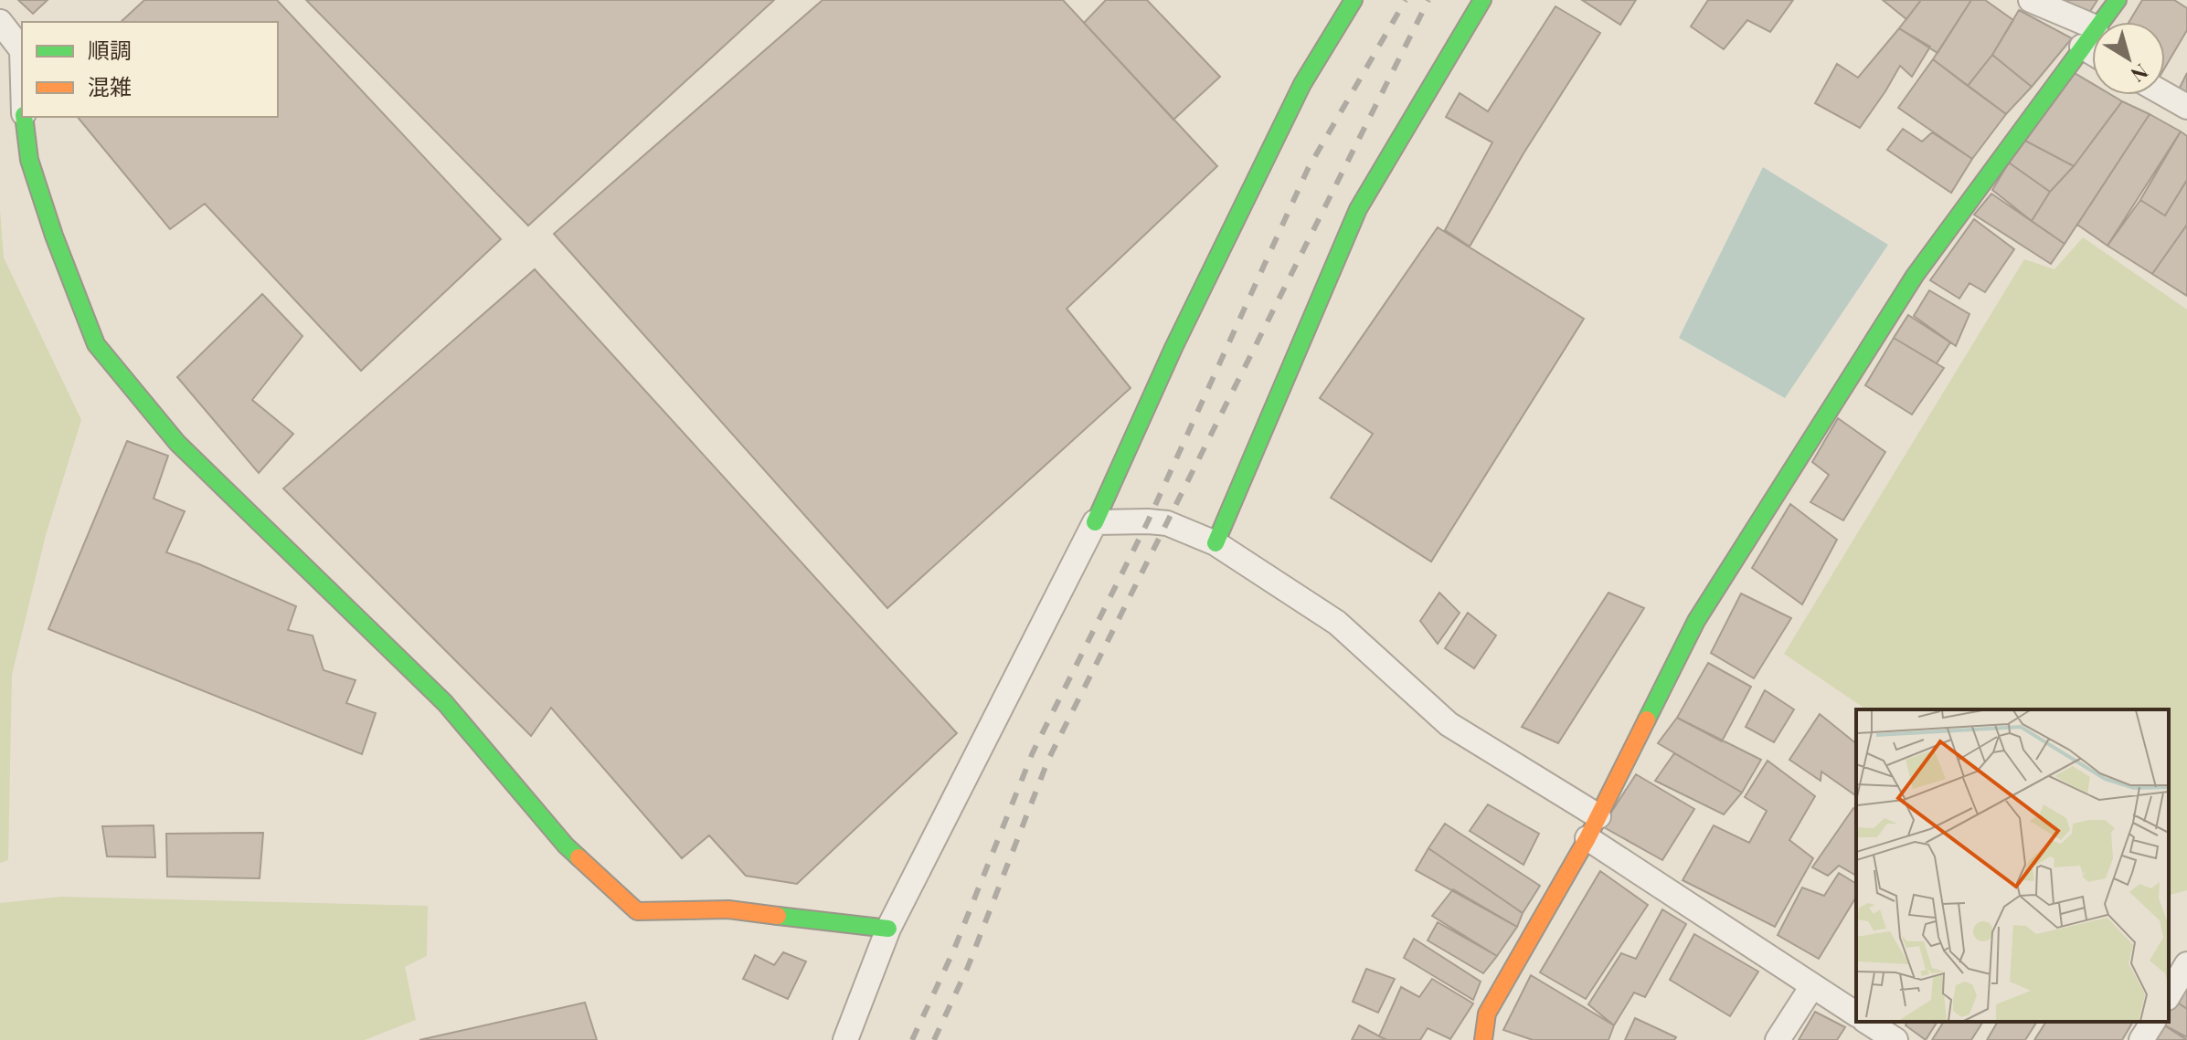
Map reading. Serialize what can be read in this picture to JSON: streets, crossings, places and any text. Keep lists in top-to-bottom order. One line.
{"legend":["順調","混雑"],"north":"bottom right"}
